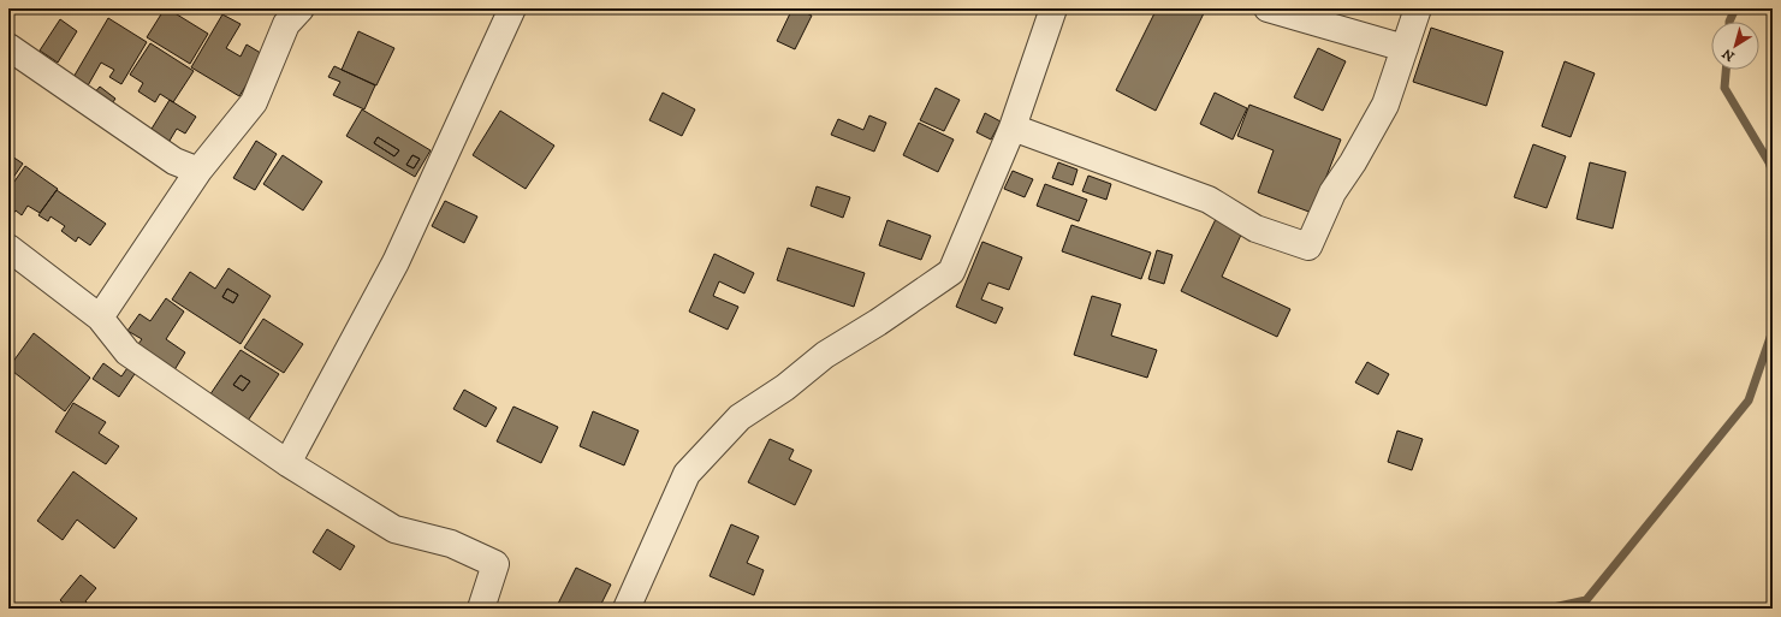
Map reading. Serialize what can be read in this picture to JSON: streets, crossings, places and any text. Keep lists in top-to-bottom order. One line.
{"north":"bottom left"}
